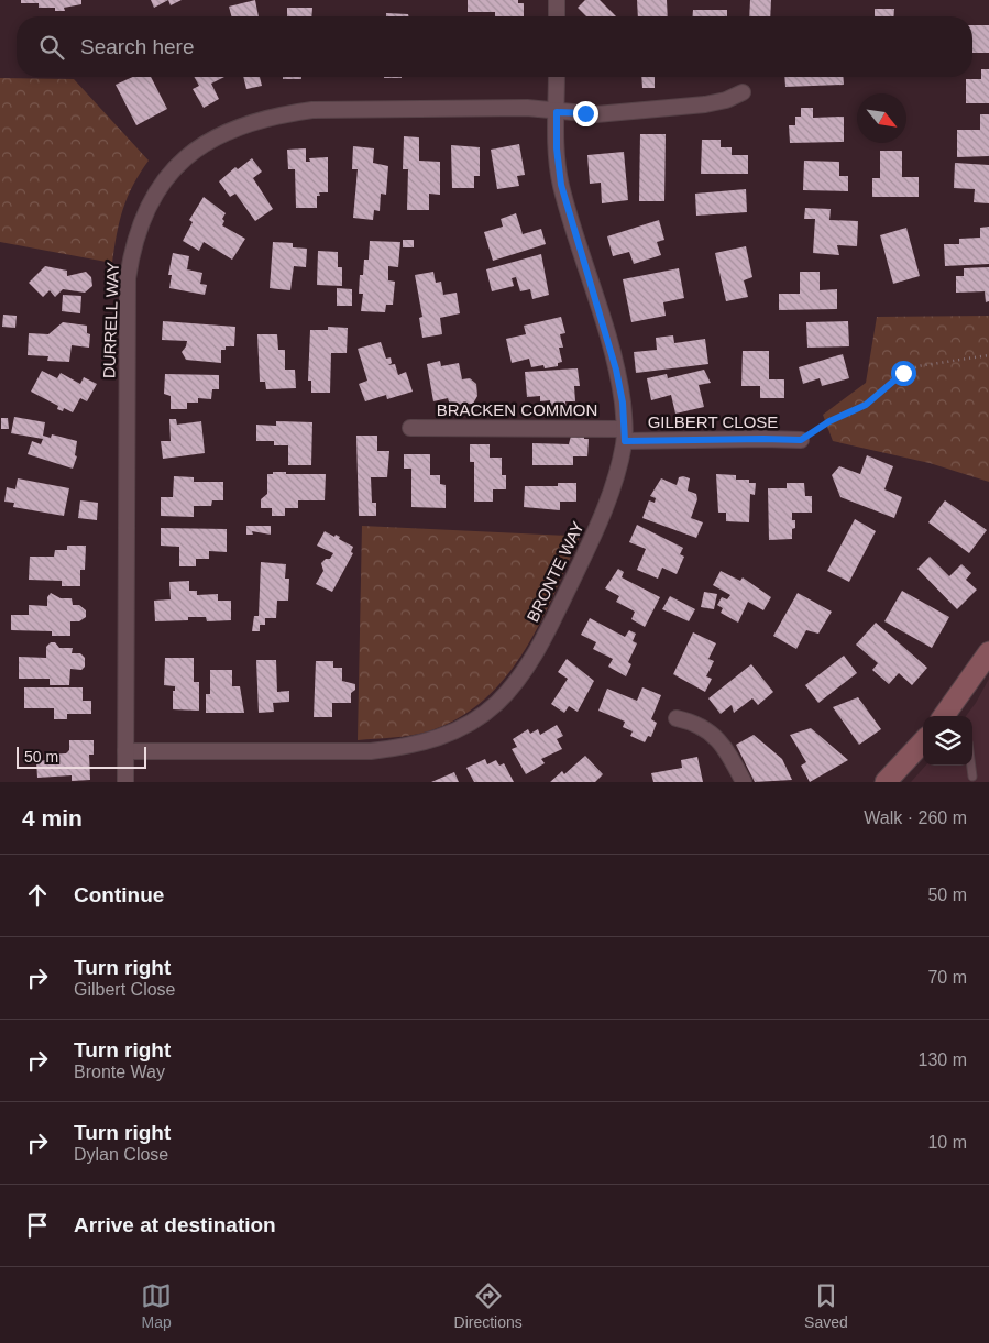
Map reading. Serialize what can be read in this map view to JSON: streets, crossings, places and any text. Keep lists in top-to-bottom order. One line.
{"streets":{"street":["DURRELL WAY","BRACKEN COMMON","GILBERT CLOSE","BRONTE WAY"]},"crossings":[["DURRELL WAY","BRONTE WAY"],["BRACKEN COMMON","GILBERT CLOSE"],["BRACKEN COMMON","BRONTE WAY"],["GILBERT CLOSE","BRONTE WAY"]],"scale_bar":"50 m","north":"bottom right","page":{"search":"Search here","scale":"50 m","heading":["4 min","Walk · 260 m"],"list":[["Continue","50 m"],["Turn right","Gilbert Close","70 m"],["Turn right","Bronte Way","130 m"],["Turn right","Dylan Close","10 m"],"Arrive at destination"],"nav":["Map","Directions","Saved"]}}
